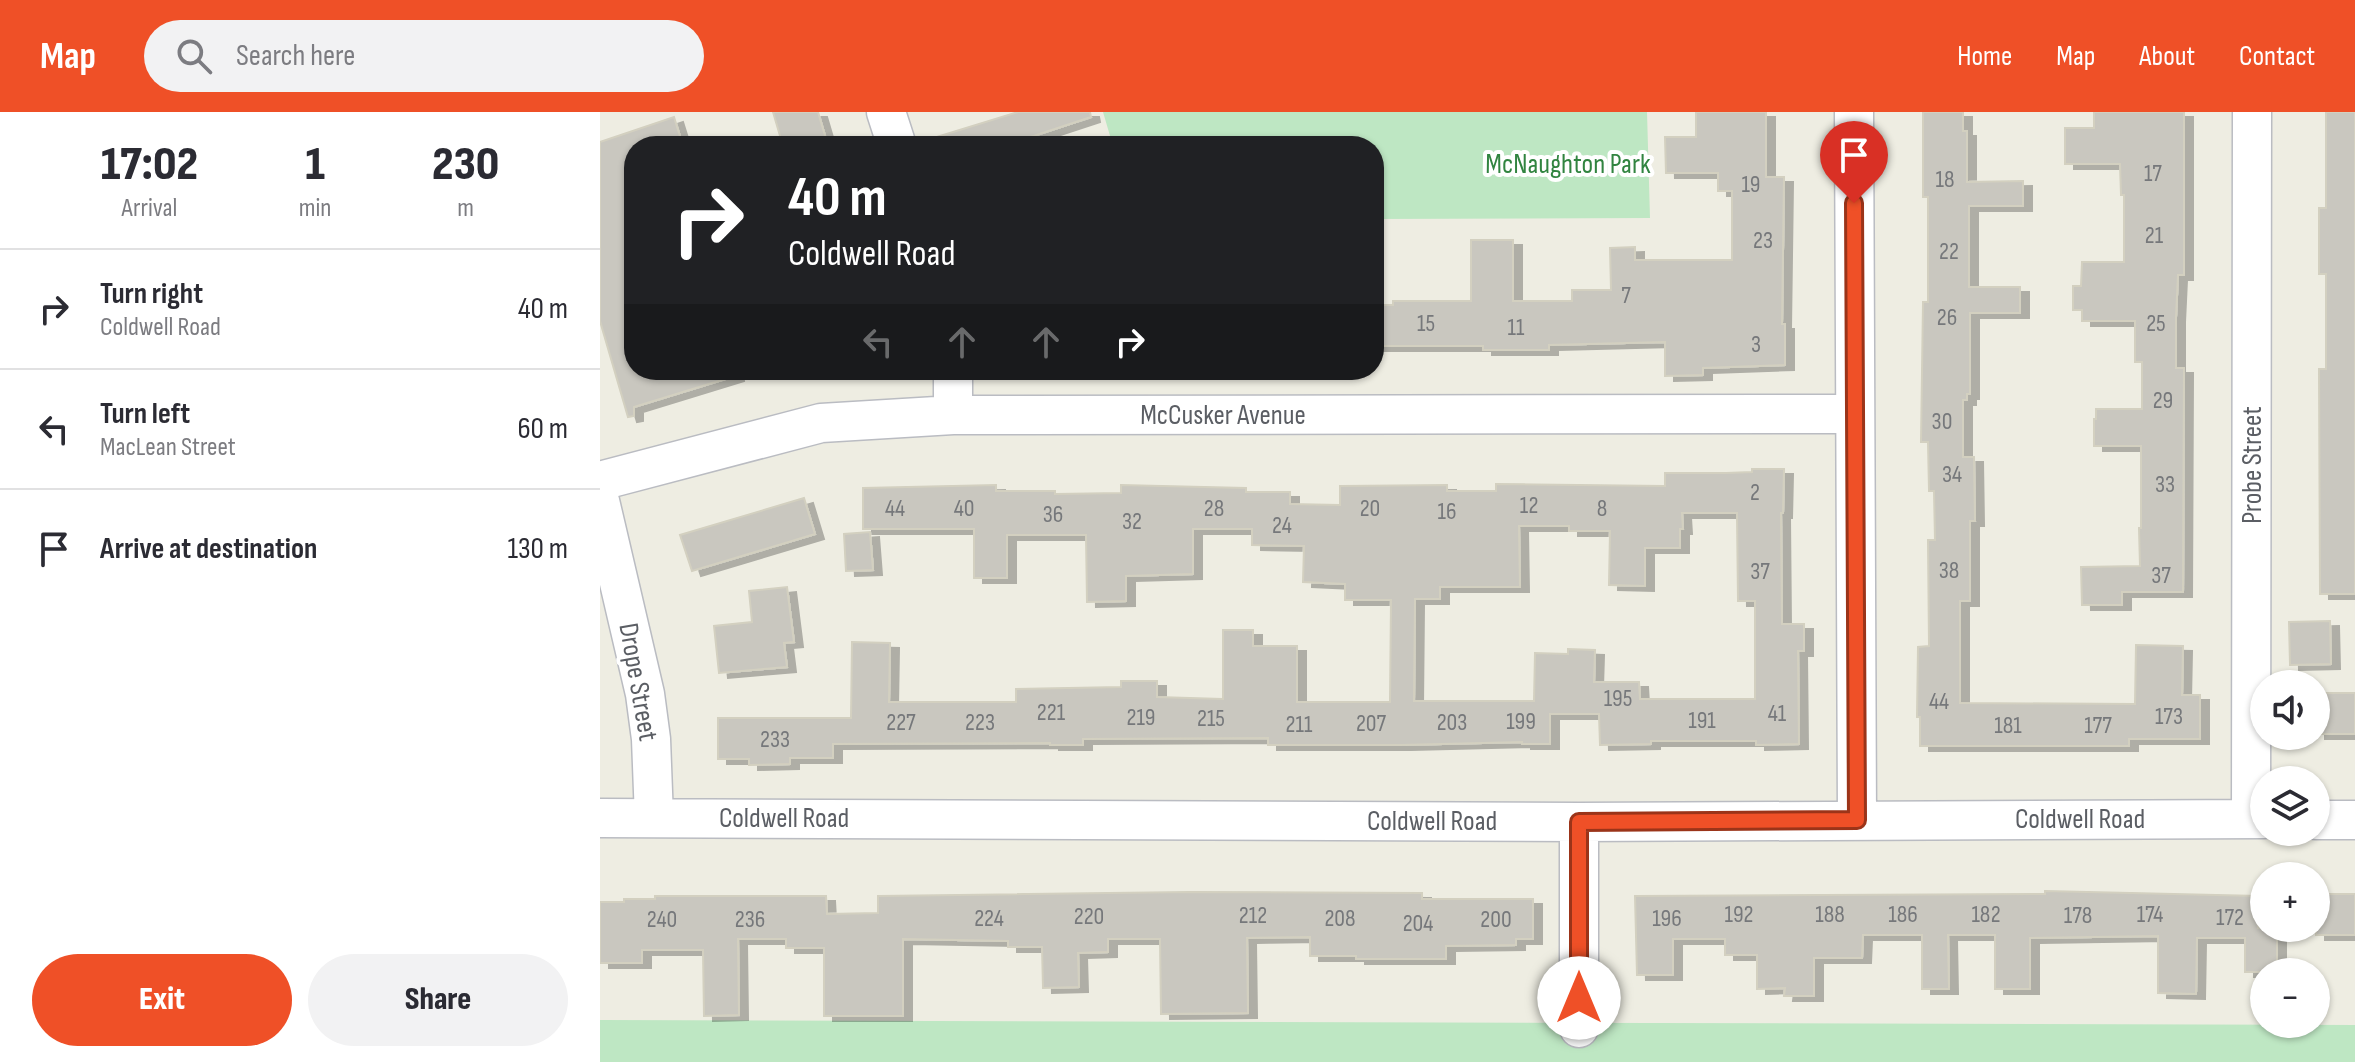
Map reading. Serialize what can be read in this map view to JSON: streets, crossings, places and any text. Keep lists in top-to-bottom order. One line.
{"streets":{"street":["McCusker Avenue","Probe Street","Drope Street","Coldwell Road"]},"crossings":[["Drope Street","Coldwell Road"]],"parks":["McNaughton Park"],"house_numbers":["17","18","19","21","23","22","7","26","15","25","11","3","29","30","34","33","2","12","44","40","28","20","8","16","36","32","24","38","37","37","195","44","221","41","173","219","215","191","199","227","223","203","207","211","181","177","233","192","188","186","182","174","212","178","220","172","224","208","196","240","236","200","204"],"page":{"header":"Map","search":"Search here","nav":["Home","Map","About","Contact"],"eta":["17:02","Arrival","1","min","230","m"],"turn":["40 m","Coldwell Road"],"list":[{"name":"Turn right","note":"Coldwell Road","value":"40 m"},{"name":"Turn left","note":"MacLean Street","value":"60 m"},{"name":"Arrive at destination","value":"130 m"}],"map_buttons":["+","−"],"buttons":["Exit","Share"]}}
